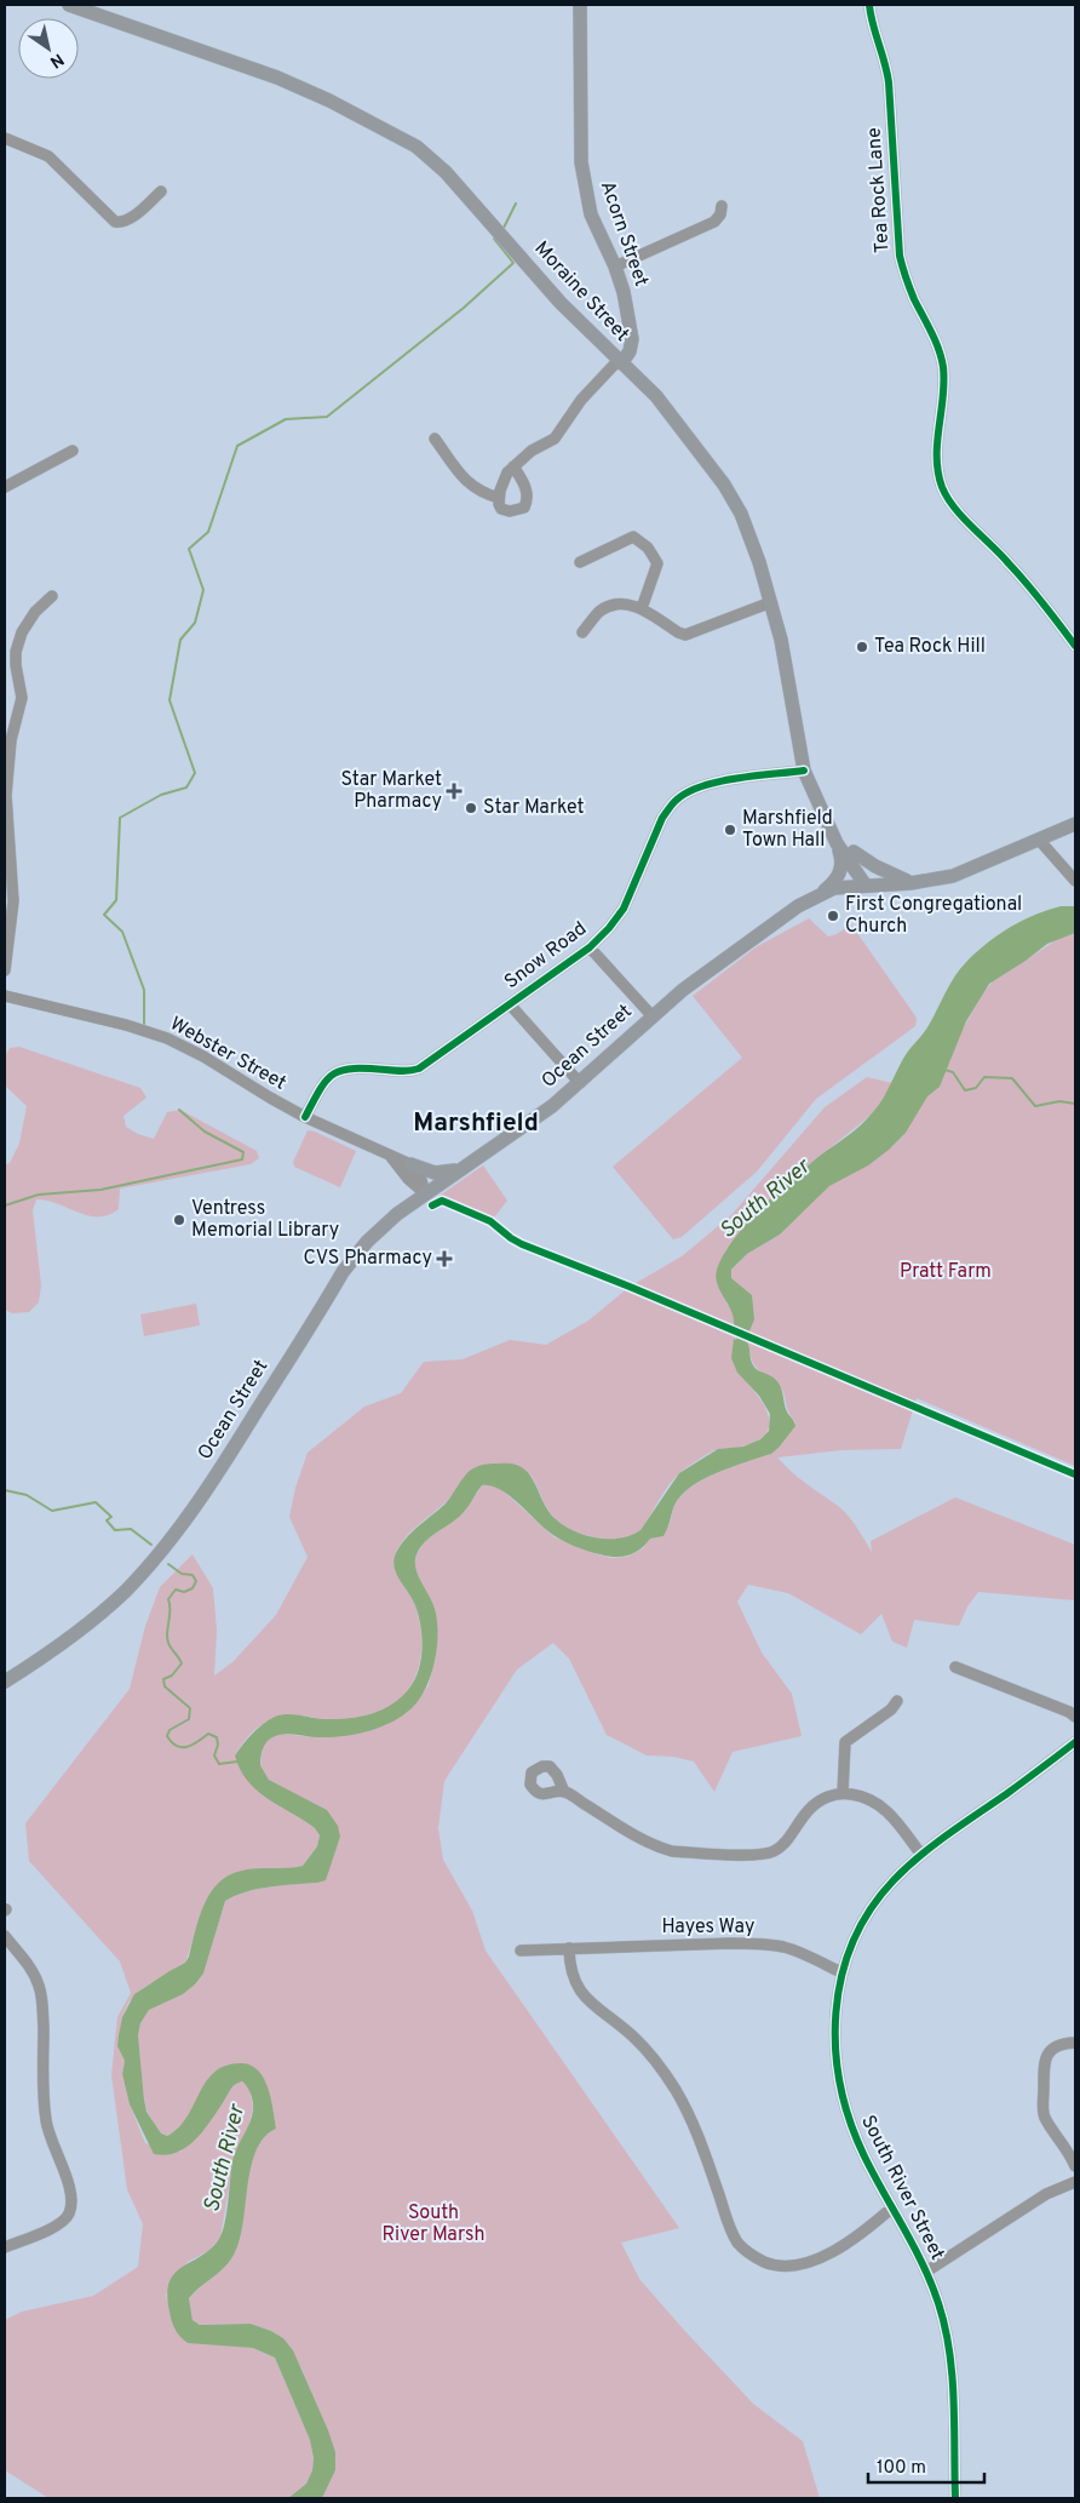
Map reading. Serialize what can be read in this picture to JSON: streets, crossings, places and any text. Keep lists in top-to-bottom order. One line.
{"streets":{"main road":["Acorn Street","Moraine Street","Ocean Street"],"street":["Tea Rock Lane","Snow Road","Webster Street","Hayes Way","South River Street"]},"crossings":[["Acorn Street","Moraine Street"],["Moraine Street","Snow Road"],["Moraine Street","Ocean Street"],["Snow Road","Webster Street"],["Ocean Street","Webster Street"],["Hayes Way","South River Street"]],"districts":["Marshfield"],"water":["South River"],"parks":["Pratt Farm","South River Marsh"],"places":{"other":["Tea Rock Hill","Star Market","Marshfield Town Hall","First Congregational Church","Ventress Memorial Library"],"health":["Star Market Pharmacy","CVS Pharmacy"]},"scale_bar":"100 m","north":"bottom right"}
